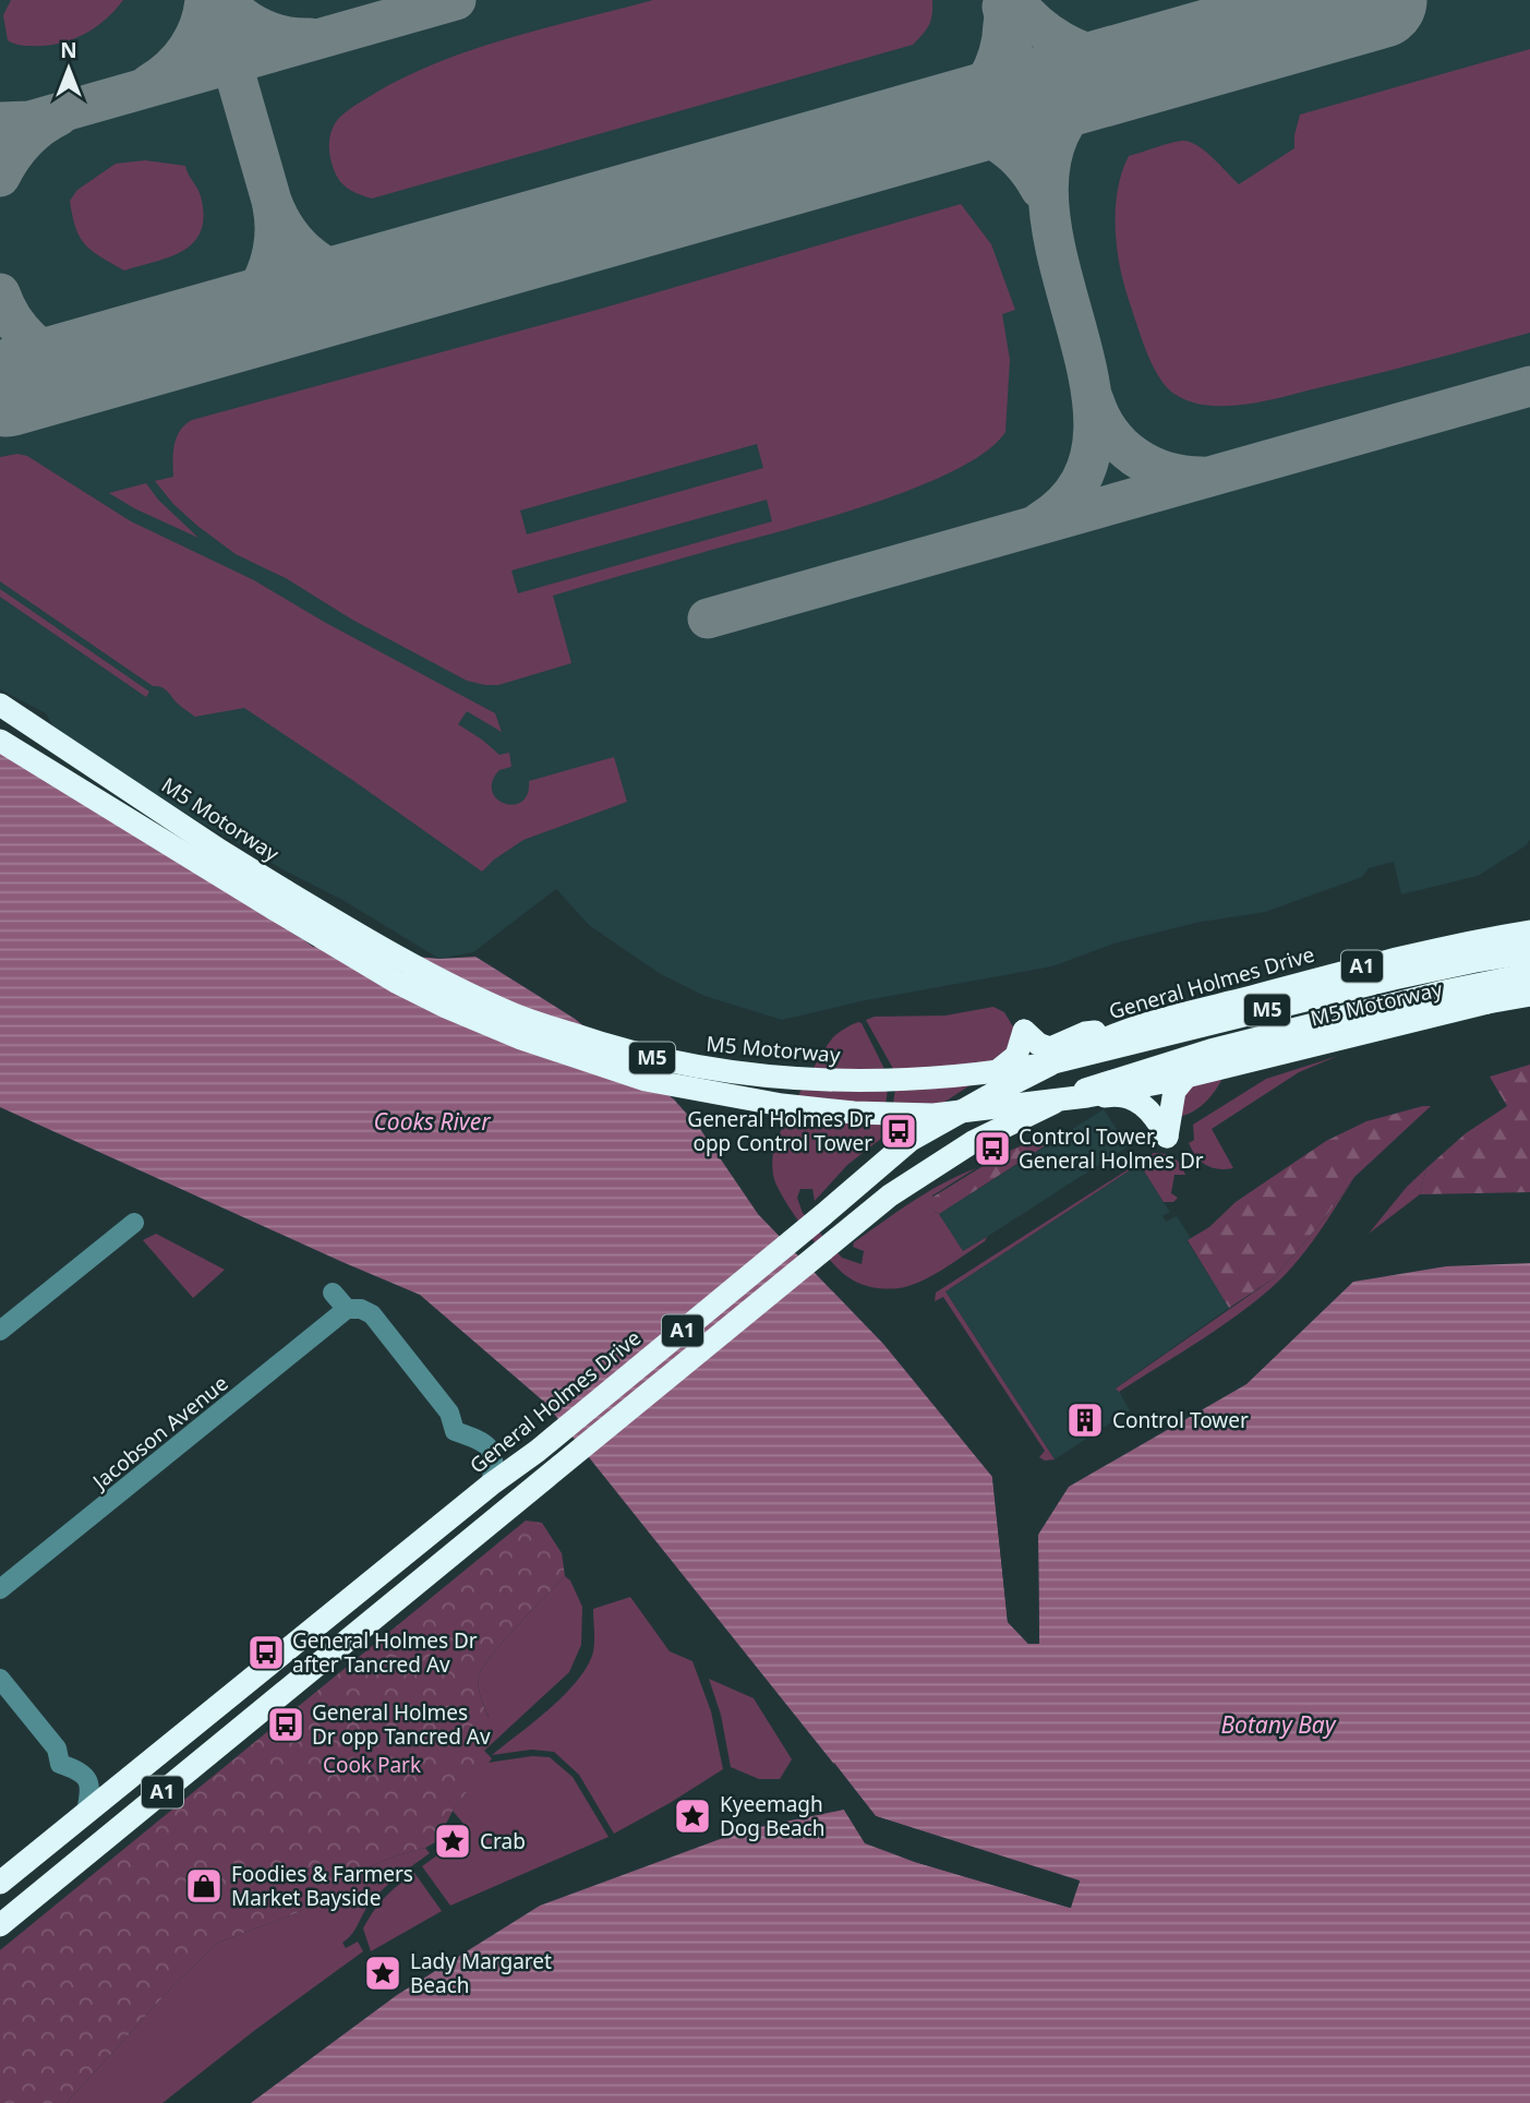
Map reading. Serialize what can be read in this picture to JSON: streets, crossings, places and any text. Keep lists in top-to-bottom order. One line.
{"streets":{"highway":["M5 Motorway","A1","General Holmes Drive","M5"],"street":["Jacobson Avenue"]},"water":["Cooks River","Botany Bay"],"parks":["Cook Park"],"places":{"bus stop":["General Holmes Dr opp Control Tower","Control Tower, General Holmes Dr","General Holmes Dr after Tancred Av","General Holmes Dr opp Tancred Av"],"building":["Control Tower"],"place":["Kyeemagh Dog Beach","Crab","Lady Margaret Beach"],"shop":["Foodies & Farmers Market Bayside"]},"north":"top"}
